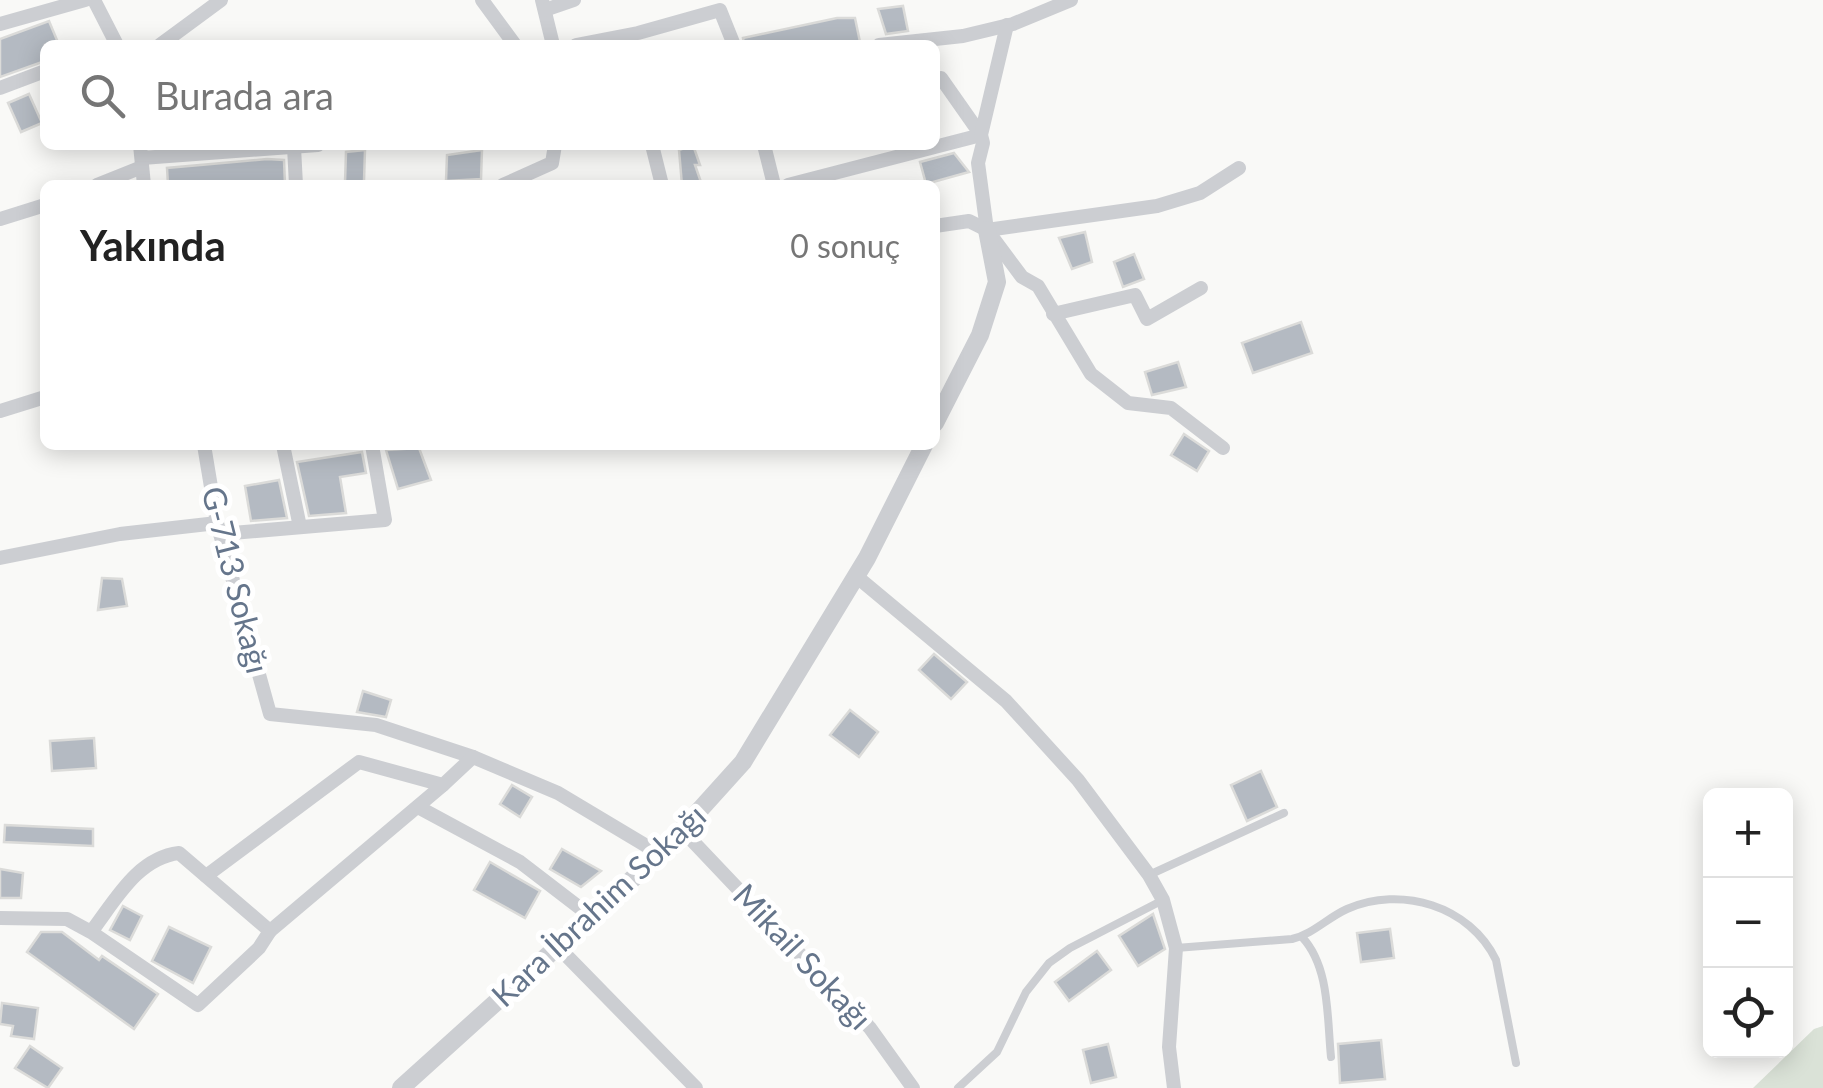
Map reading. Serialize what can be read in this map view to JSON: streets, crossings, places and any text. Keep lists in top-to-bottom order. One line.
{"streets":{"street":["G-713 Sokağı","Kara İbrahim Sokağı","Mikail Sokağı"]},"crossings":[["Kara İbrahim Sokağı","Mikail Sokağı"]],"page":{"search":"Burada ara","heading":["Yakında","0 sonuç"],"map_buttons":["+","−"]}}
